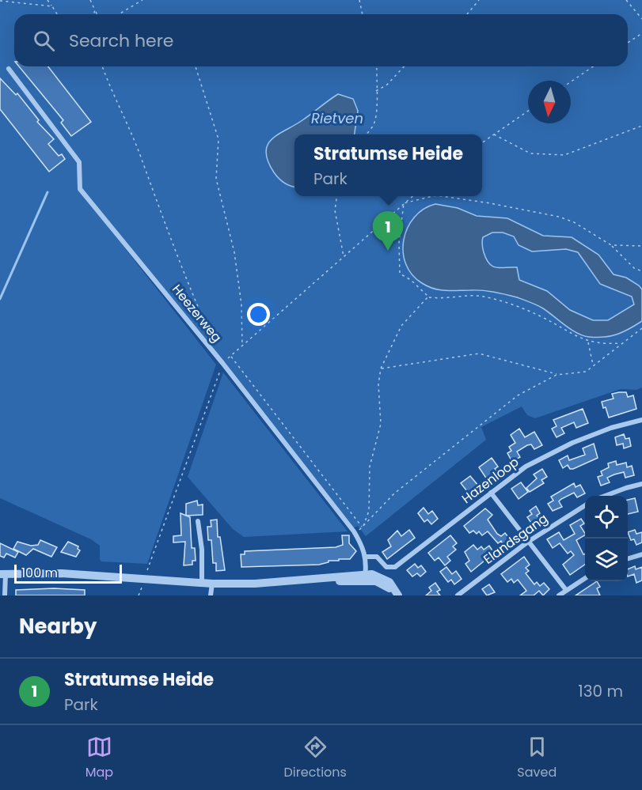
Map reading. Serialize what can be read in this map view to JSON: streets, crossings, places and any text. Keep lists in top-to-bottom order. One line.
{"streets":{"street":["Heezerweg","Hazenloop","Elandsgang"]},"crossings":[["Heezerweg","Hazenloop"]],"water":["Rietven"],"scale_bar":"100 m","north":"bottom","page":{"search":"Search here","popup":["Stratumse Heide","Park"],"pins":"1","scale":"100 m","heading":"Nearby","list":[{"mark":"1","name":"Stratumse Heide","note":"Park","value":"130 m"}],"nav":["Map","Directions","Saved"]}}
